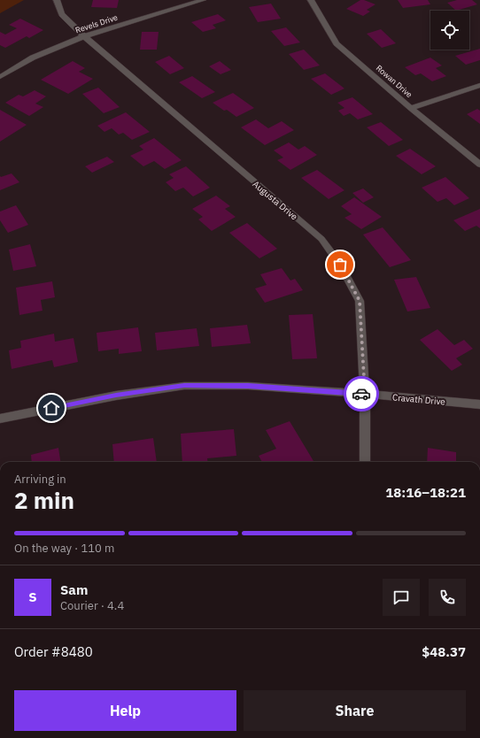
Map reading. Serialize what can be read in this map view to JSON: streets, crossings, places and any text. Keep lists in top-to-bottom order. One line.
{"streets":{"street":["Revels Drive","Rowan Drive","Augusta Drive","Cravath Drive"]},"crossings":[["Revels Drive","Augusta Drive"],["Augusta Drive","Cravath Drive"]],"page":{"heading":["2 min","Arriving in","18:16–18:21"],"panel":["Sam","Courier · 4.4","Order #8480","$48.37"],"bar":"On the way · 110 m","round":"S","buttons":["Help","Share"]}}
